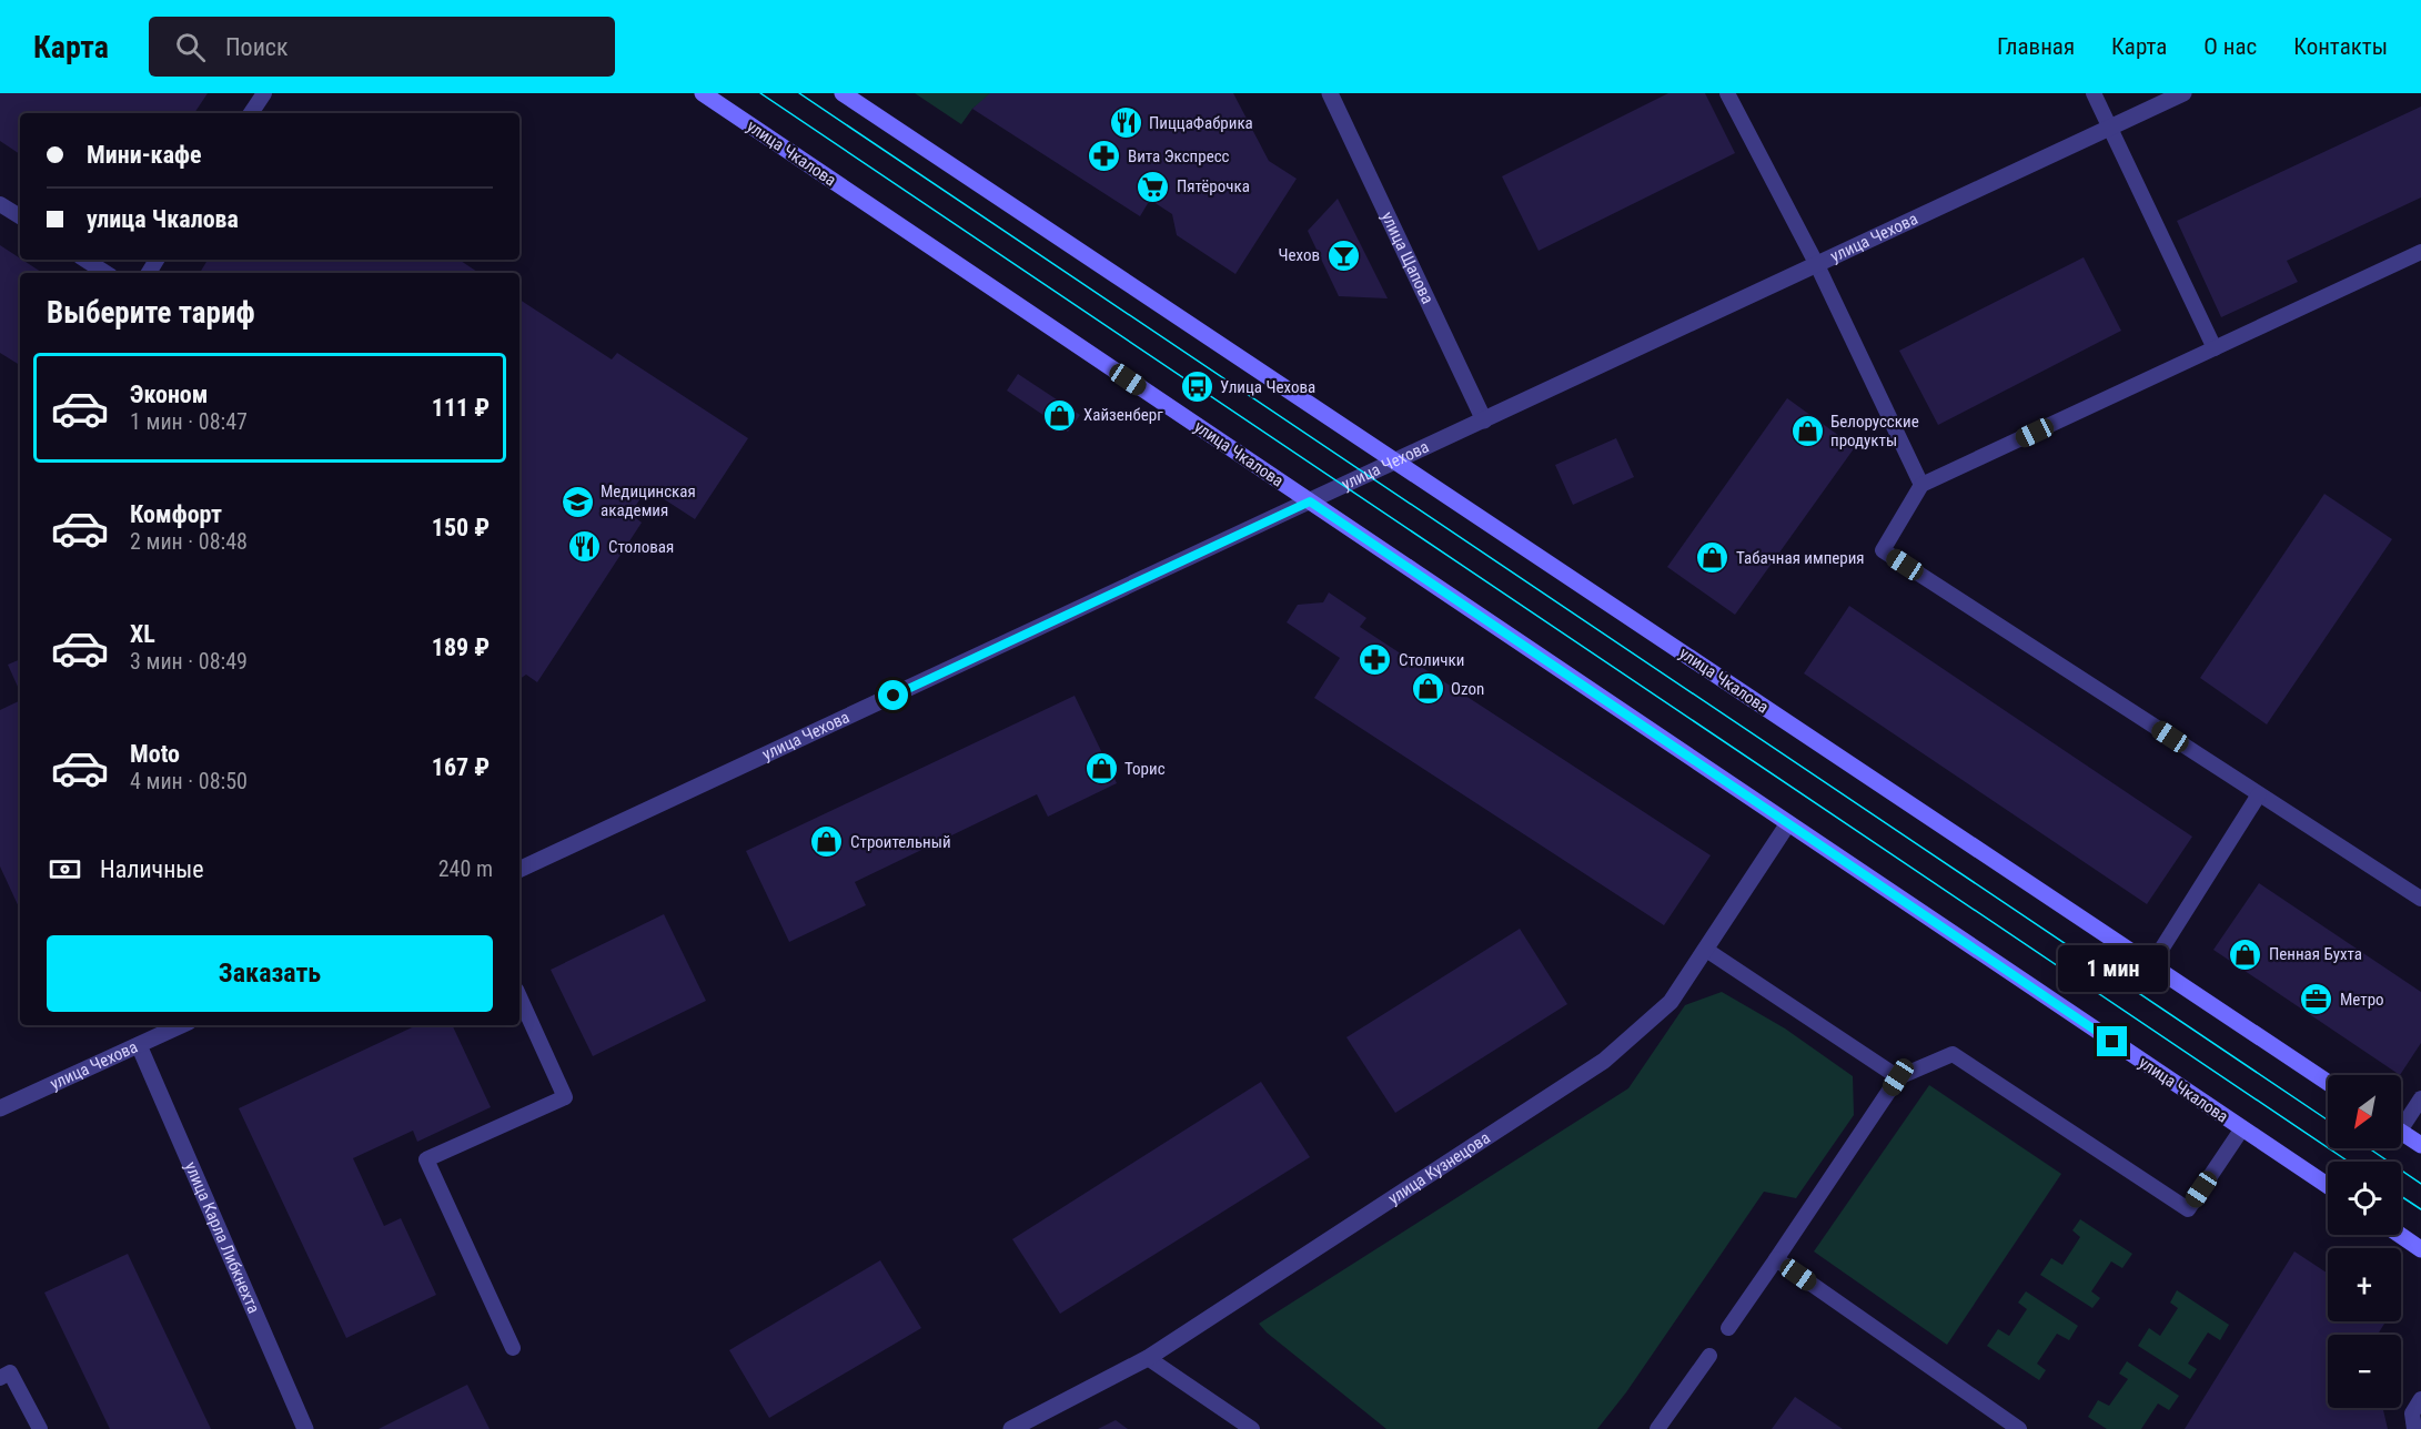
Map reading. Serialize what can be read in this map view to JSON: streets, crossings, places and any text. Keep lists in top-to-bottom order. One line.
{"streets":{"main road":["улица Чкалова"],"street":["улица Чехова","улица Щапова","улица Кузнецова","улица Карла Либкнехта"]},"crossings":[["улица Чкалова","улица Чехова"],["улица Чкалова","улица Кузнецова"],["улица Чехова","улица Щапова"],["улица Чехова","улица Карла Либкнехта"]],"places":{"restaurant":["ПиццаФабрика","Столовая"],"pharmacy":["Вита Экспресс","Столички"],"supermarket":["Пятёрочка"],"bar":["Чехов"],"bus stop":["Улица Чехова"],"shop":["Хайзенберг","Белорусские продукты","Табачная империя","Ozon","Торис","Строительный","Пенная Бухта"],"school or university":["Медицинская академия"],"office":["Метро"]},"north":"bottom left","page":{"header":"Карта","search":"Поиск","nav":["Главная","Карта","О нас","Контакты"],"banner":["Мини-кафе","улица Чкалова"],"heading":"Выберите тариф","list":[{"name":"Эконом","note":"1 мин · 08:47","value":"111 ₽"},{"name":"Комфорт","note":"2 мин · 08:48","value":"150 ₽"},{"name":"XL","note":"3 мин · 08:49","value":"189 ₽"},{"name":"Moto","note":"4 мин · 08:50","value":"167 ₽"}],"pay":["Наличные","240 m"],"buttons":"Заказать","bubble":"1 мин","map_buttons":["+","−"]}}
